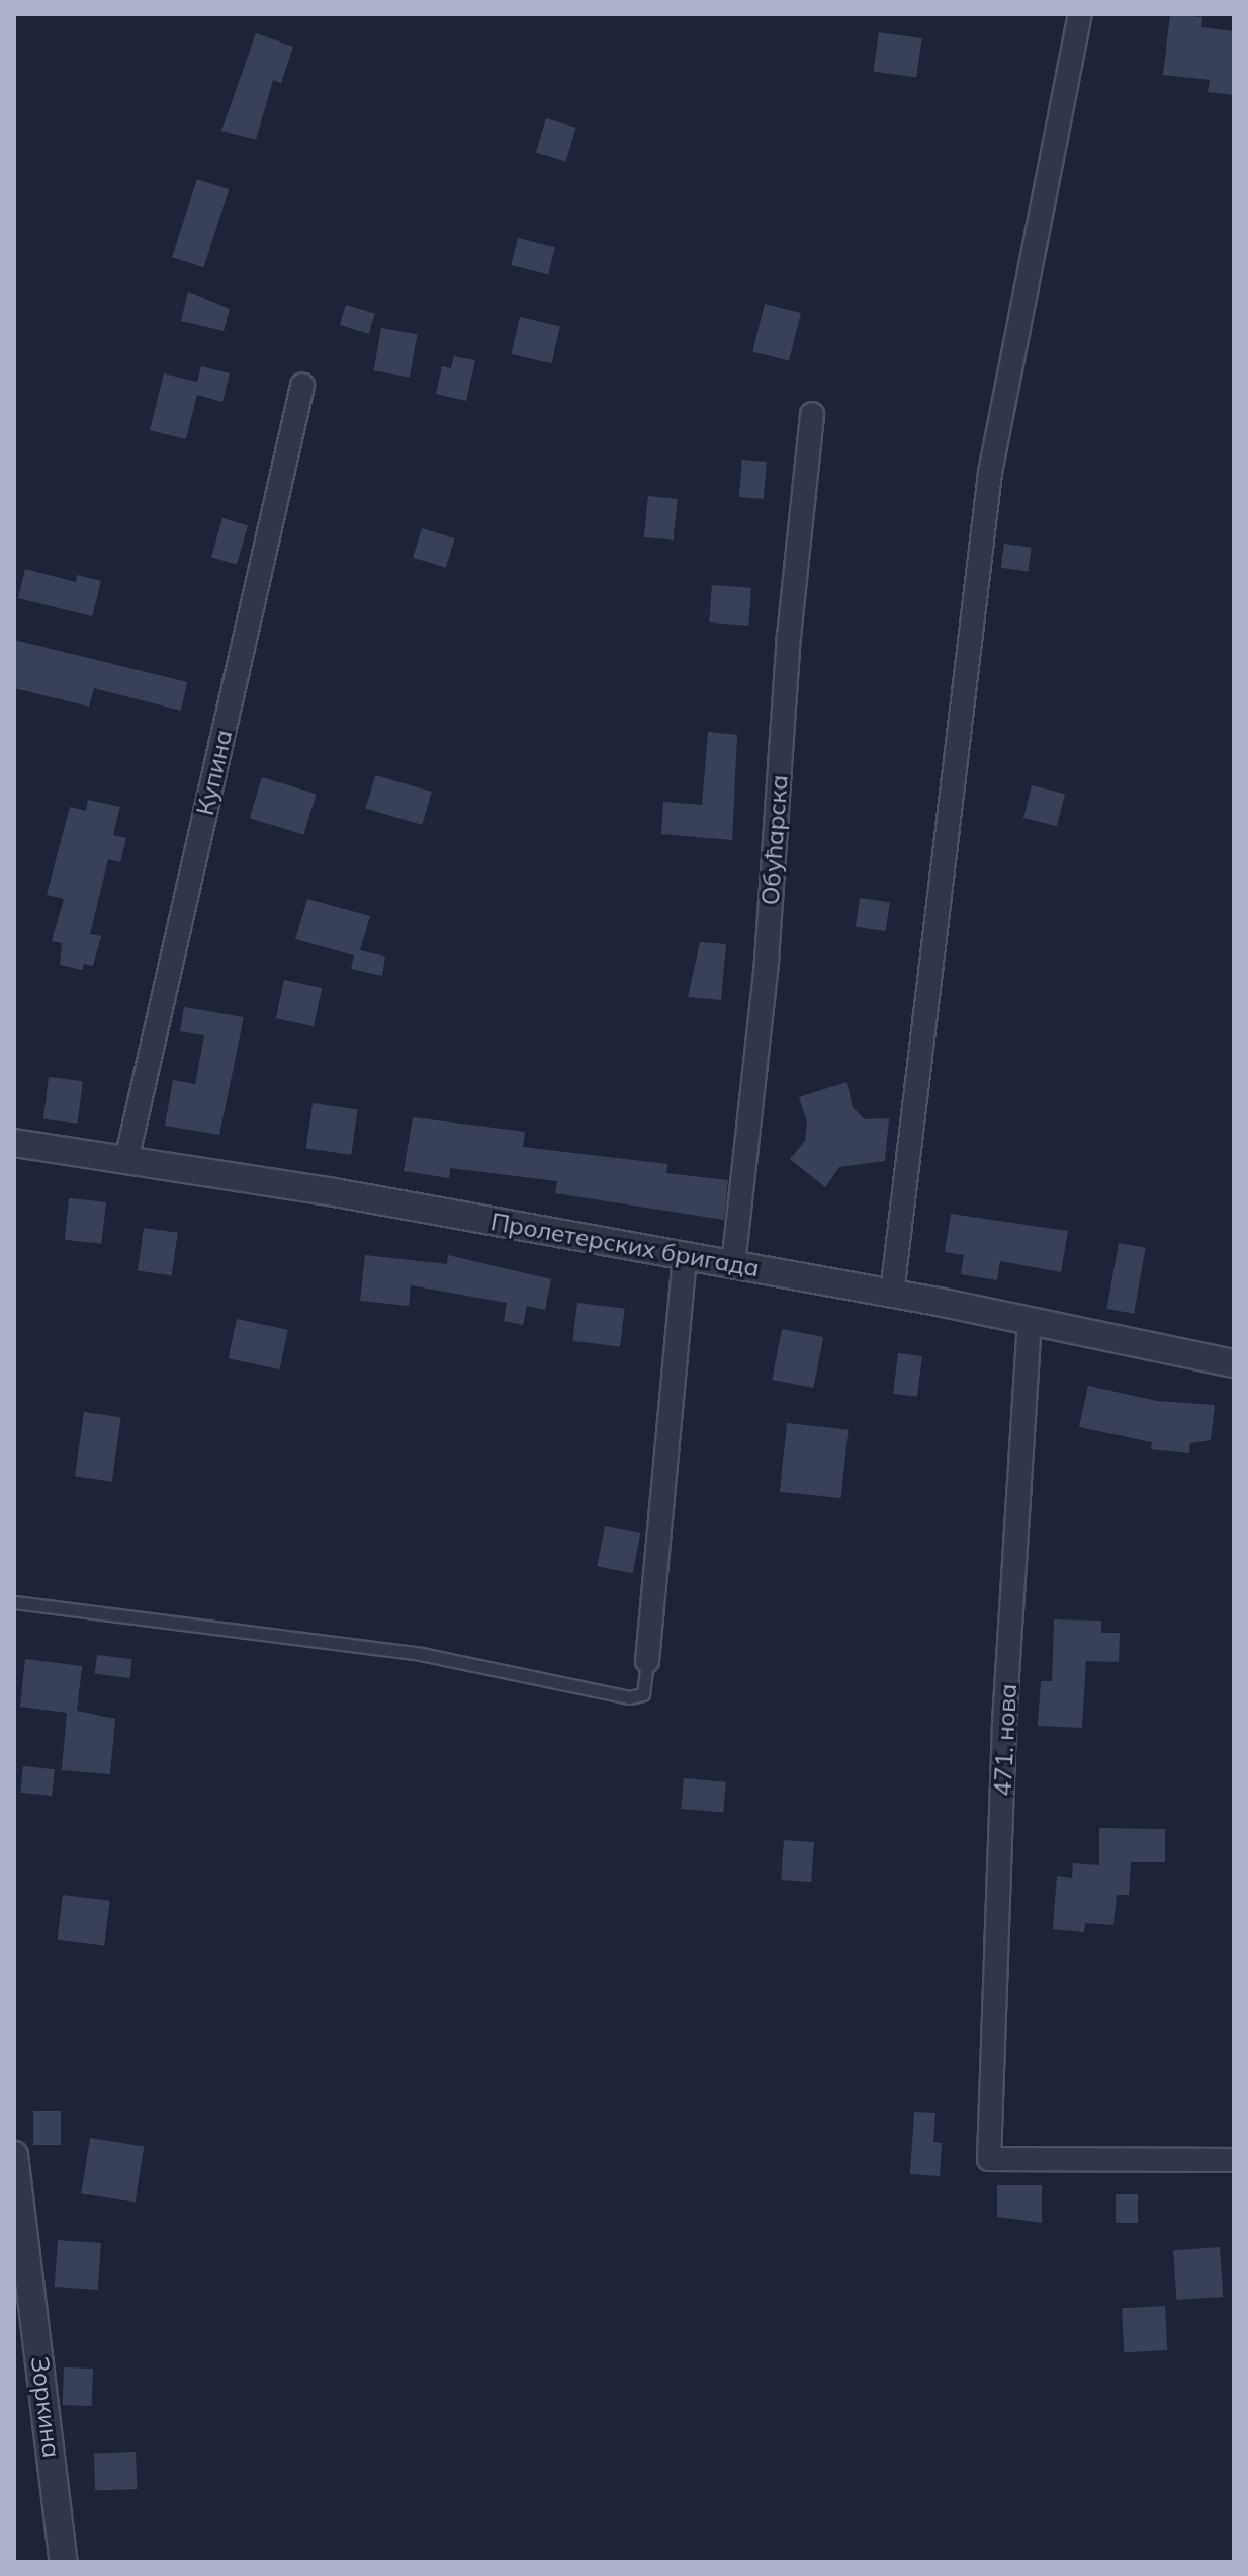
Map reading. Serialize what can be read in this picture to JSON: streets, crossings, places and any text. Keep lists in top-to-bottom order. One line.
{"streets":{"street":["Купина","Обућарска","Пролетерских бригада","471. нова","Зоркина"]},"crossings":[["Купина","Пролетерских бригада"],["Обућарска","Пролетерских бригада"],["Пролетерских бригада","471. нова"]]}
